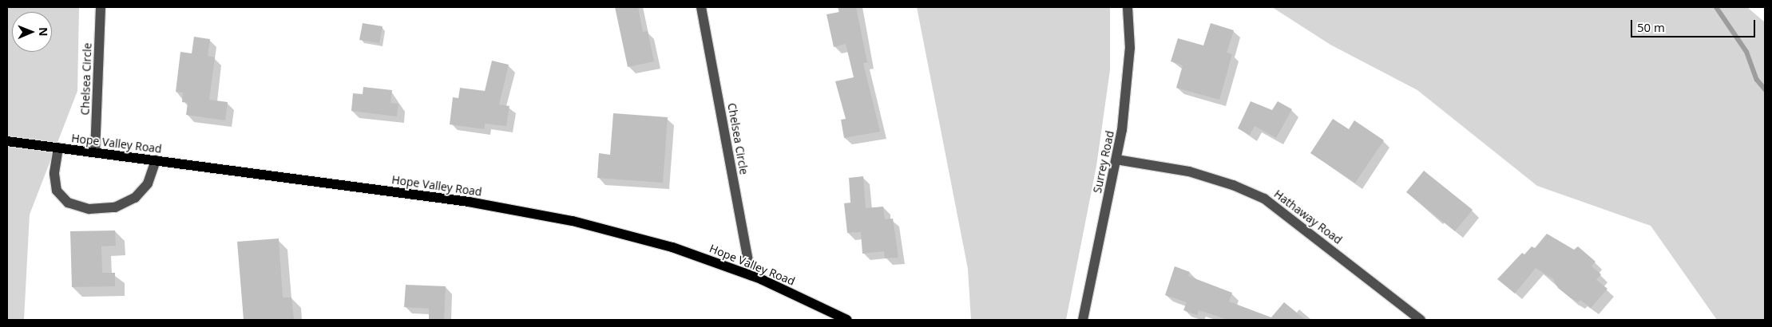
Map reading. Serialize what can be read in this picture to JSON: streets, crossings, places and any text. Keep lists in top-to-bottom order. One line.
{"streets":{"main road":["Hope Valley Road"],"street":["Chelsea Circle","Surrey Road","Hathaway Road"]},"crossings":[["Chelsea Circle","Hope Valley Road"],["Surrey Road","Hathaway Road"]],"scale_bar":"50 m","north":"right"}
